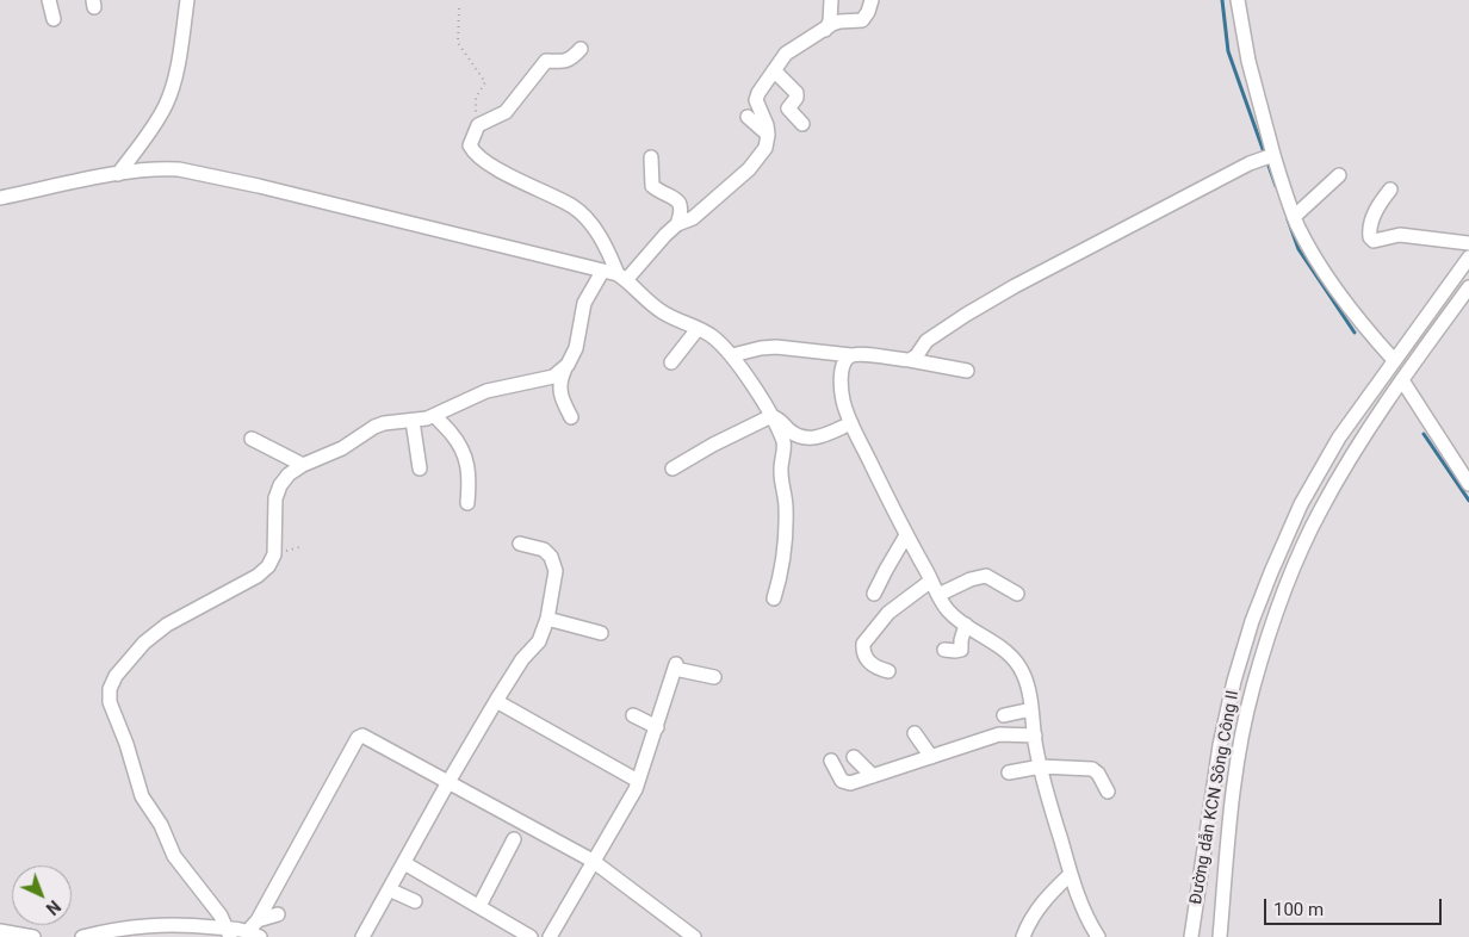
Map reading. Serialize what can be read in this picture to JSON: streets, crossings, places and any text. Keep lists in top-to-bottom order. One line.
{"streets":{"street":["Đường dẫn KCN Sông Công II"]},"scale_bar":"100 m","north":"bottom right"}
